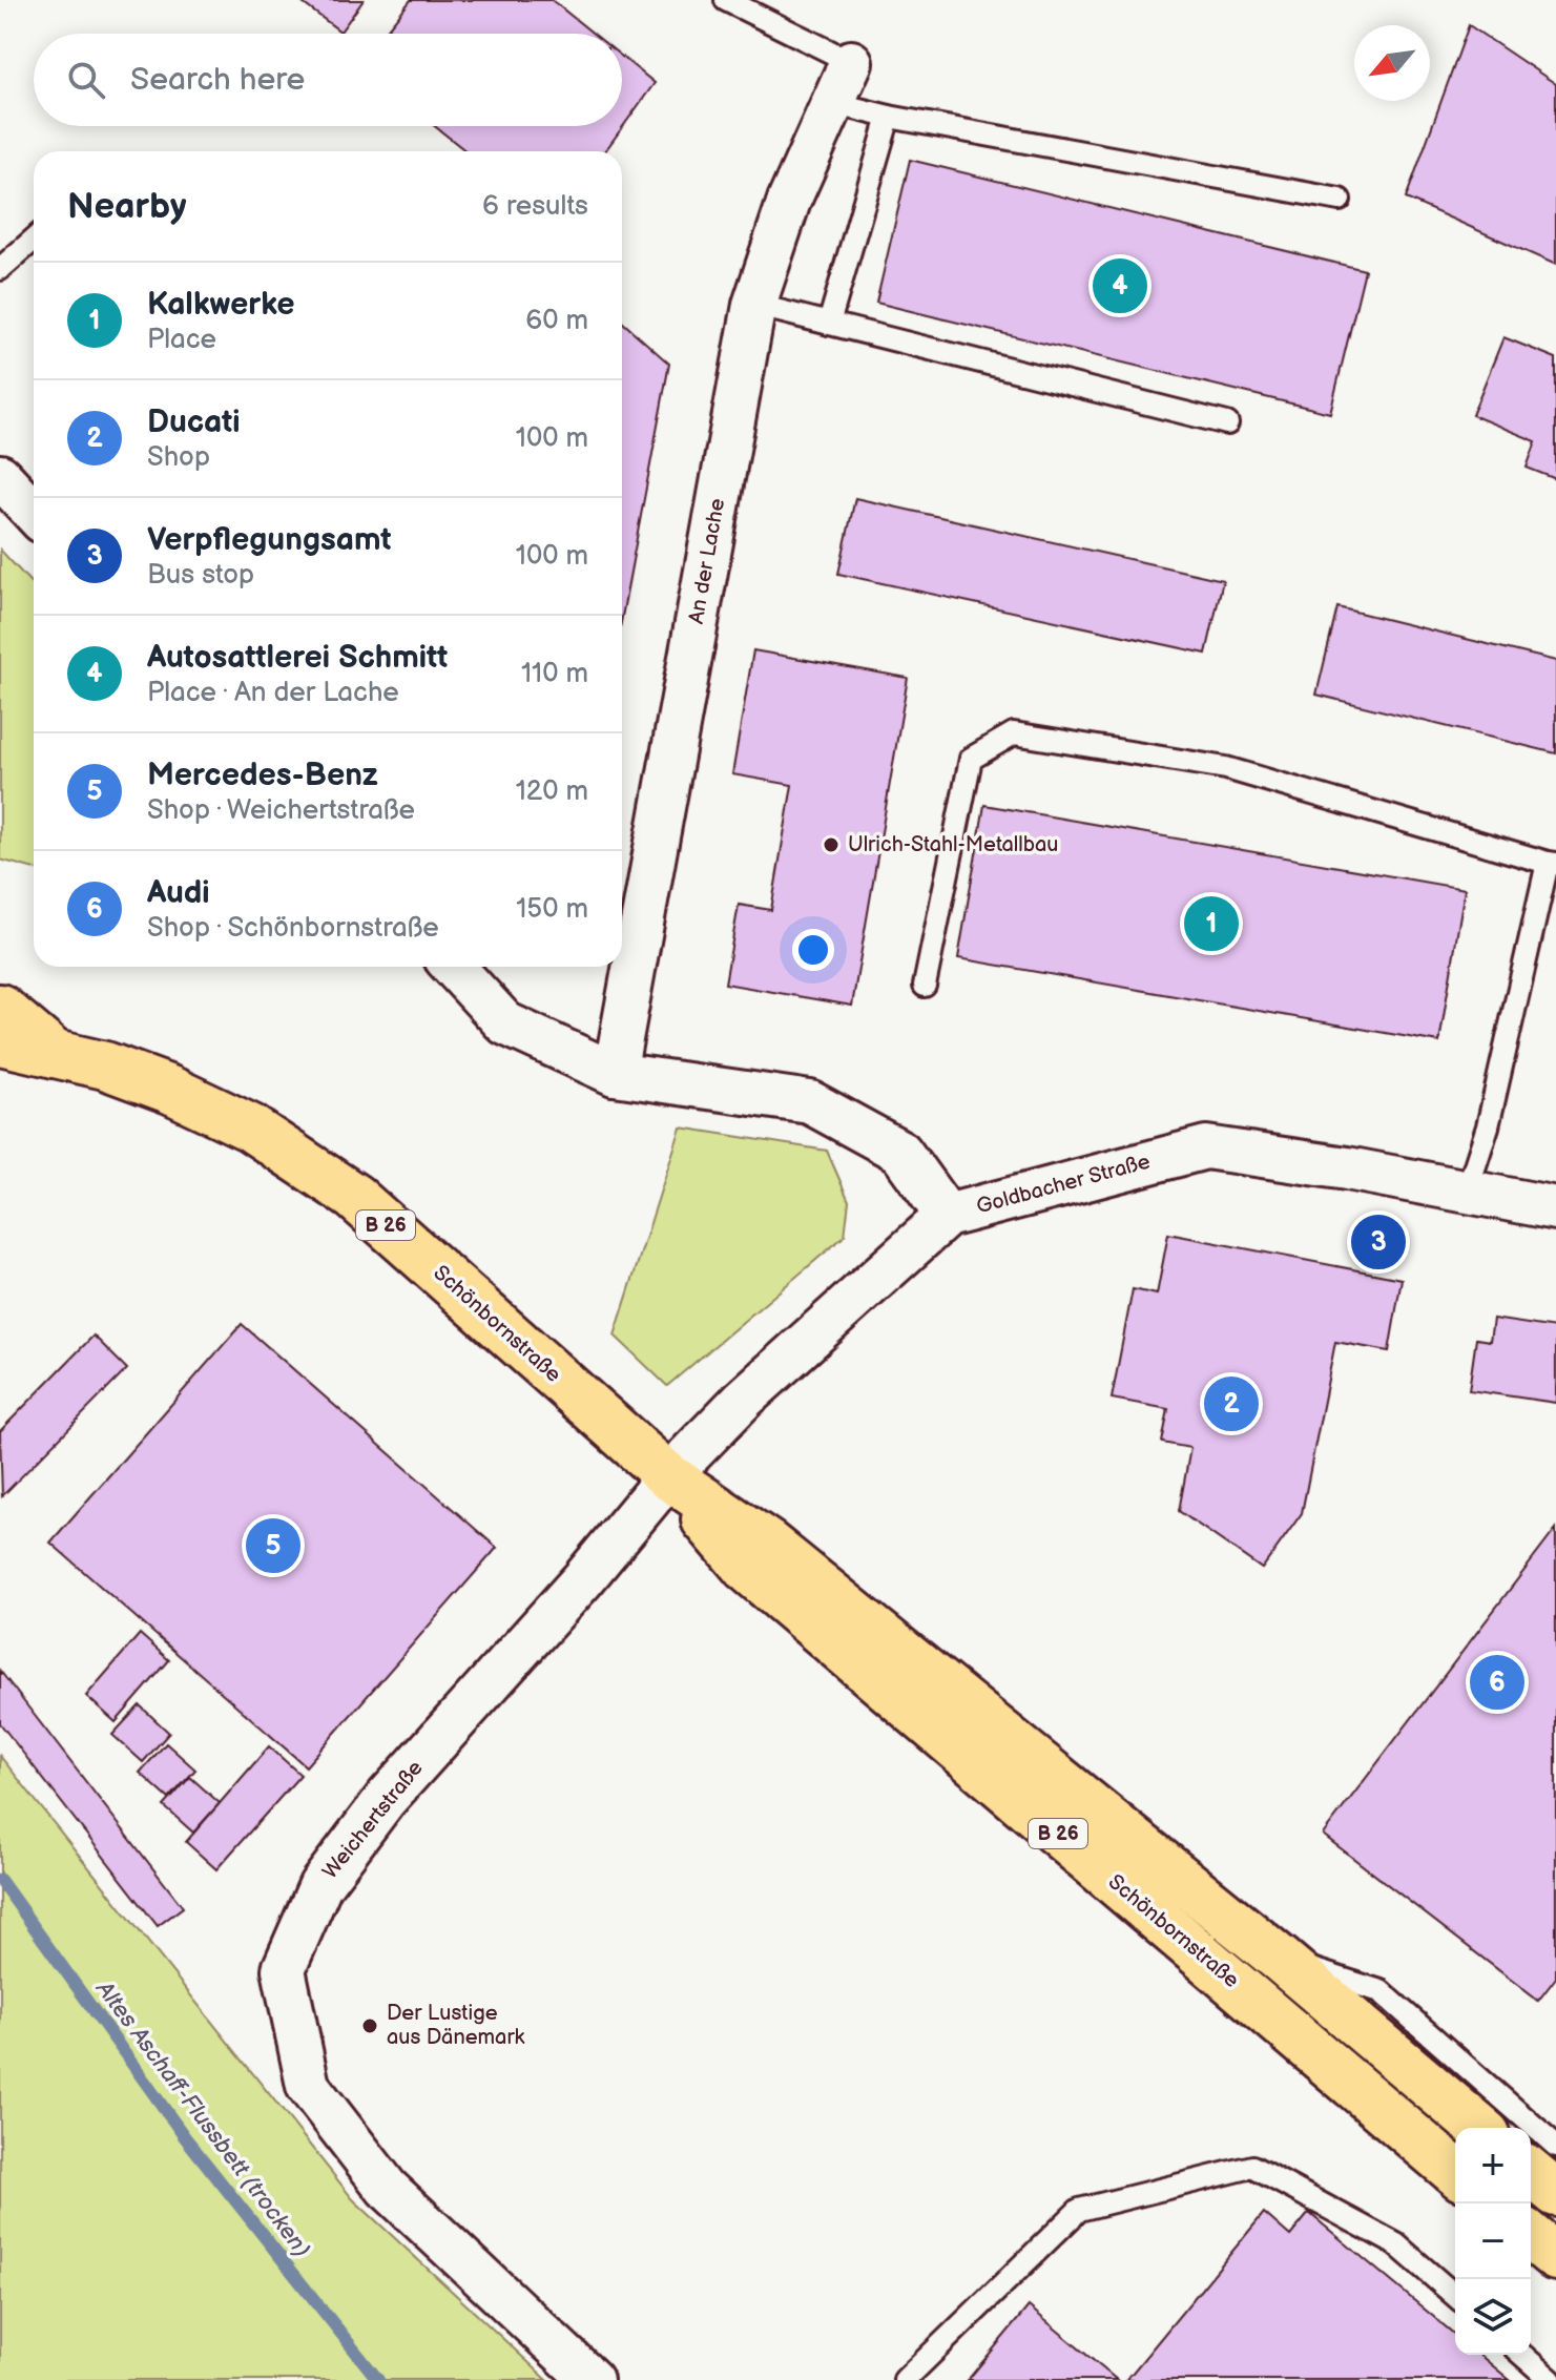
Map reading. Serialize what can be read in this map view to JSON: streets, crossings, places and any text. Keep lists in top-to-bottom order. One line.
{"streets":{"main road":["B 26","Schönbornstraße"],"street":["An der Lache","Goldbacher Straße","Weichertstraße"]},"crossings":[["Goldbacher Straße","Schönbornstraße"],["Goldbacher Straße","Weichertstraße"],["Schönbornstraße","Weichertstraße"]],"water":["Altes Aschaff-Flussbett (trocken)"],"places":["Ulrich-Stahl-Metallbau","Der Lustige aus Dänemark"],"north":"bottom left","page":{"search":"Search here","heading":["Nearby","6 results"],"pins":["4","1","3","2","5","6"],"list":[{"mark":"1","name":"Kalkwerke","note":"Place","value":"60 m"},{"mark":"2","name":"Ducati","note":"Shop","value":"100 m"},{"mark":"3","name":"Verpflegungsamt","note":"Bus stop","value":"100 m"},{"mark":"4","name":"Autosattlerei Schmitt","note":"Place · An der Lache","value":"110 m"},{"mark":"5","name":"Mercedes-Benz","note":"Shop · Weichertstraße","value":"120 m"},{"mark":"6","name":"Audi","note":"Shop · Schönbornstraße","value":"150 m"}],"map_buttons":["+","−"]}}
